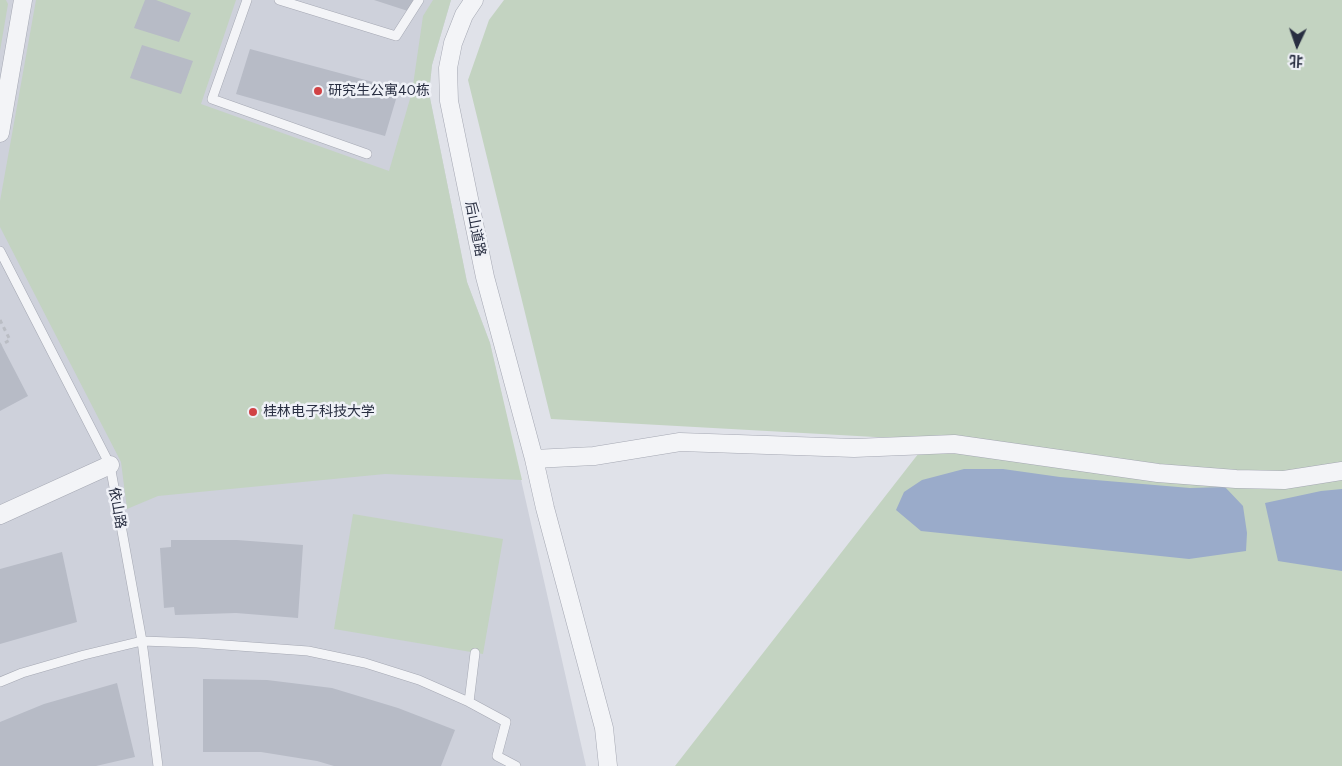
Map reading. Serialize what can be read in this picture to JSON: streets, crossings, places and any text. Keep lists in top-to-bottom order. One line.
{"streets":{"street":["后山道路"],"lane":["依山路"]},"places":["研究生公寓40栋","桂林电子科技大学"],"north":"bottom"}
